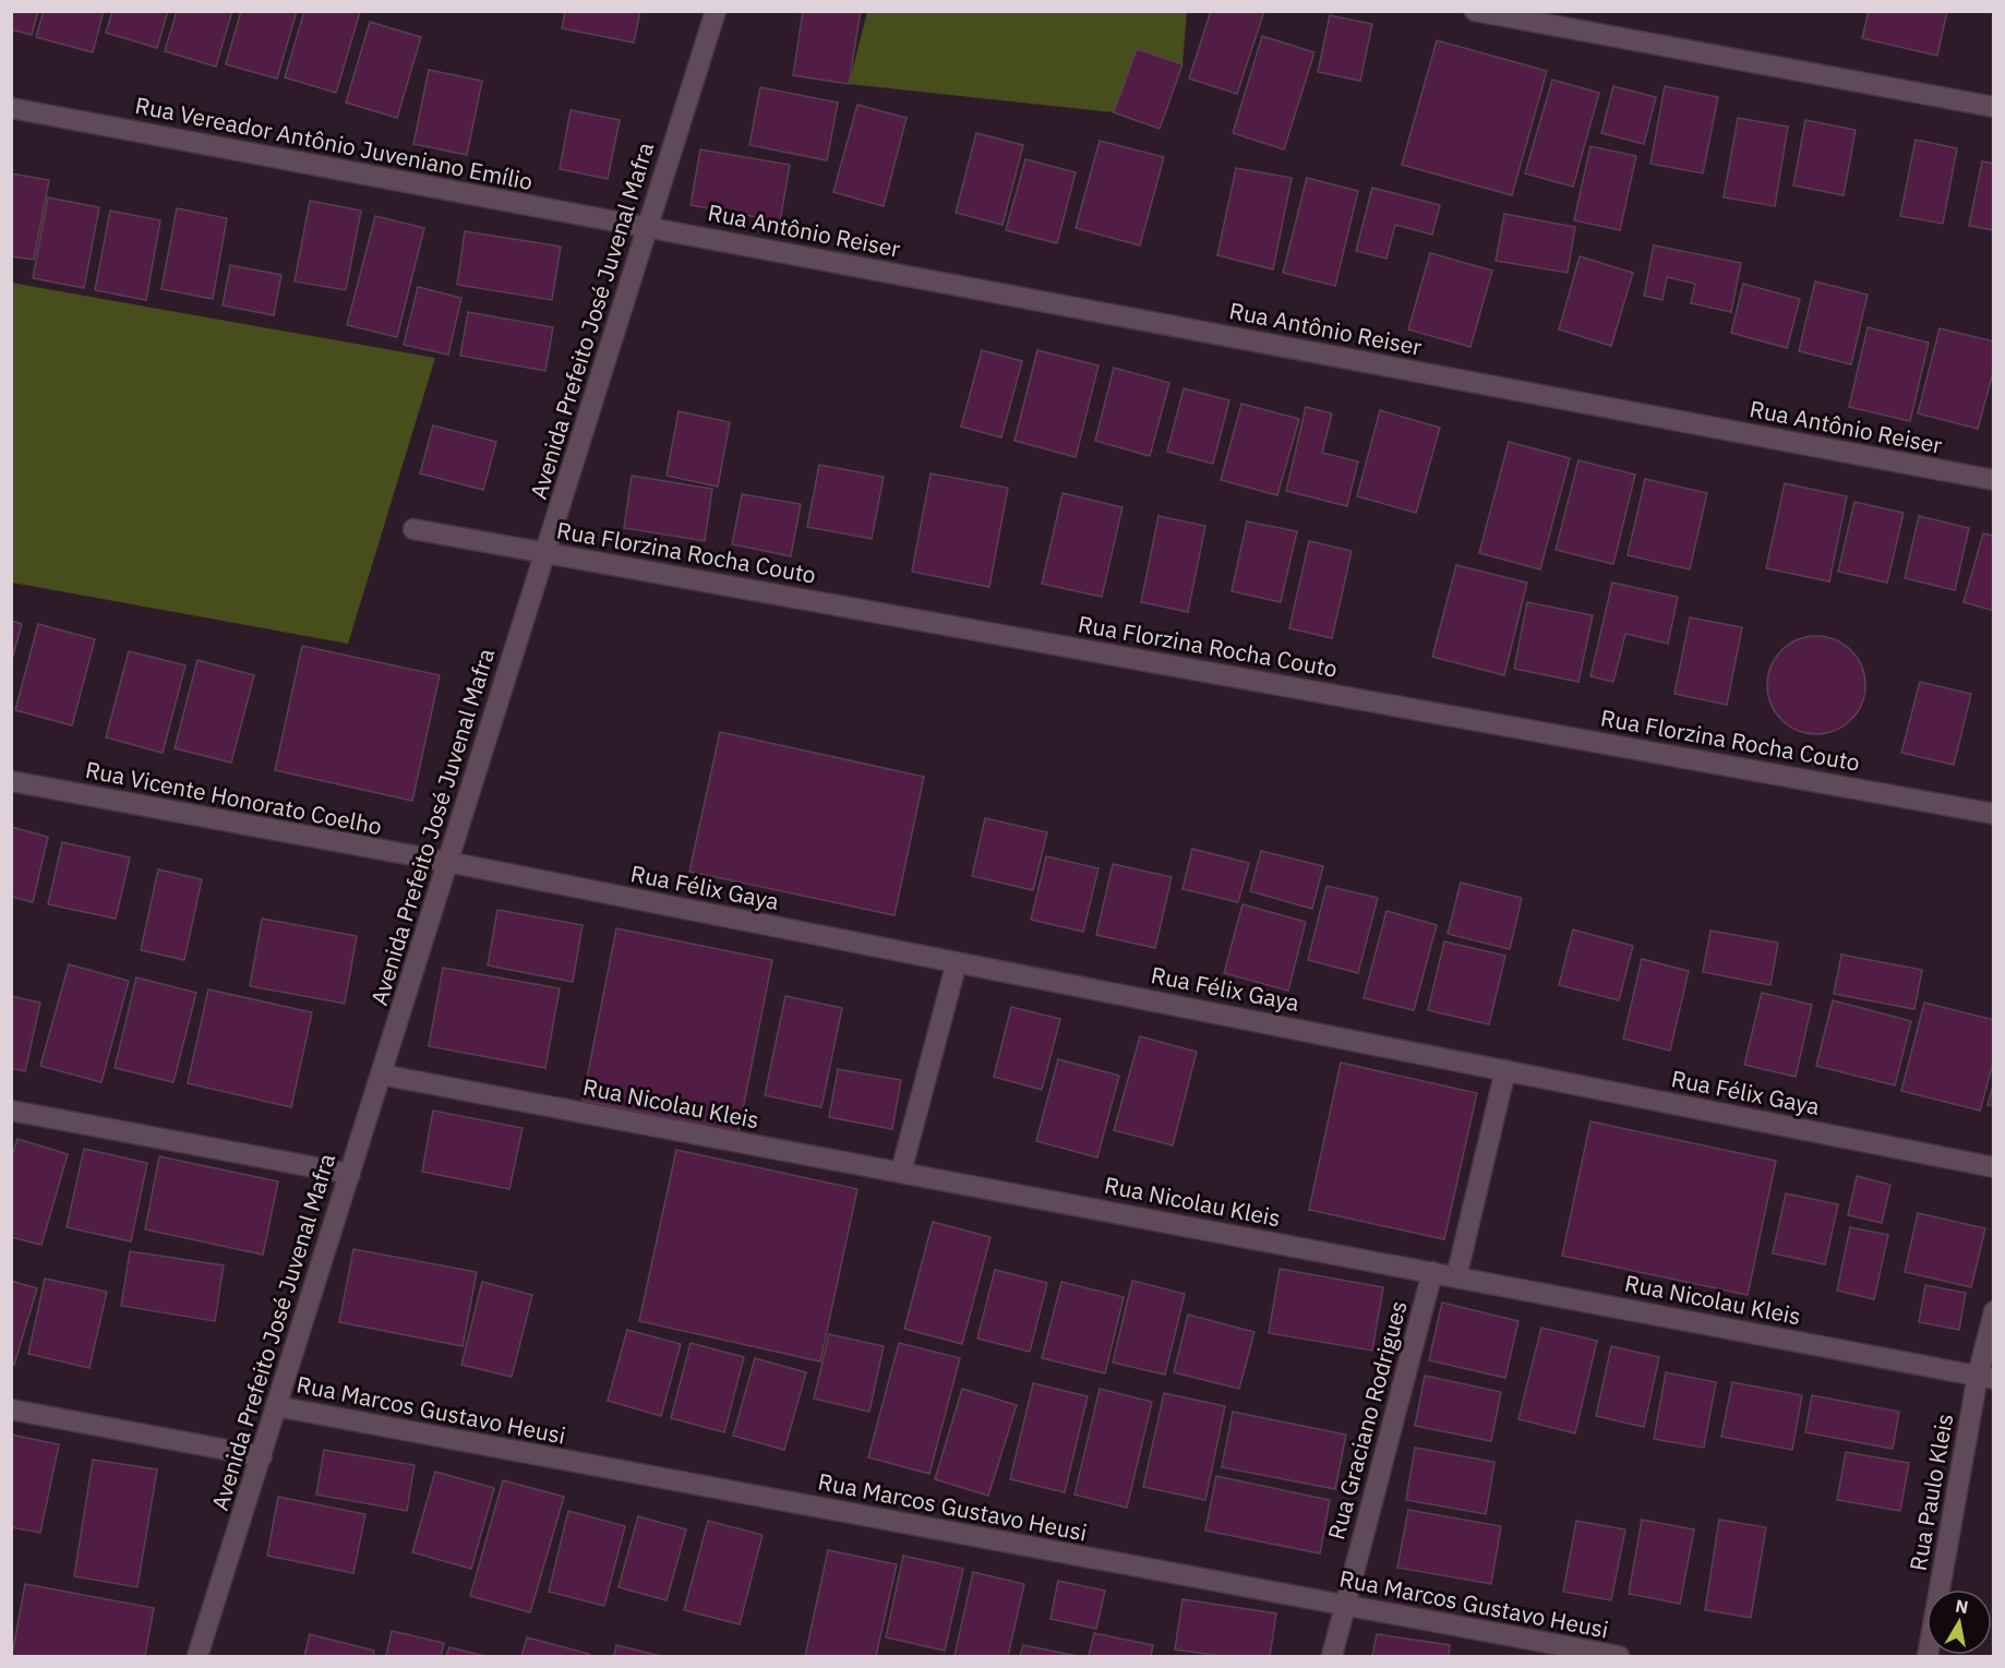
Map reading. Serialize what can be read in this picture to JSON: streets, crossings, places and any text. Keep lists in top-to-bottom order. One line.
{"streets":{"street":["Rua Vereador Antônio Juveniano Emílio","Rua Antônio Reiser","Avenida Prefeito José Juvenal Mafra","Rua Florzina Rocha Couto","Rua Vicente Honorato Coelho","Rua Félix Gaya","Rua Nicolau Kleis","Rua Marcos Gustavo Heusi","Rua Graciano Rodrigues","Rua Paulo Kleis"]},"crossings":[["Rua Vereador Antônio Juveniano Emílio","Rua Antônio Reiser"],["Rua Vereador Antônio Juveniano Emílio","Avenida Prefeito José Juvenal Mafra"],["Rua Antônio Reiser","Avenida Prefeito José Juvenal Mafra"],["Avenida Prefeito José Juvenal Mafra","Rua Florzina Rocha Couto"],["Avenida Prefeito José Juvenal Mafra","Rua Vicente Honorato Coelho"],["Avenida Prefeito José Juvenal Mafra","Rua Félix Gaya"],["Avenida Prefeito José Juvenal Mafra","Rua Nicolau Kleis"],["Avenida Prefeito José Juvenal Mafra","Rua Marcos Gustavo Heusi"],["Rua Vicente Honorato Coelho","Rua Félix Gaya"],["Rua Nicolau Kleis","Rua Graciano Rodrigues"],["Rua Nicolau Kleis","Rua Paulo Kleis"],["Rua Marcos Gustavo Heusi","Rua Graciano Rodrigues"]],"north":"top"}
